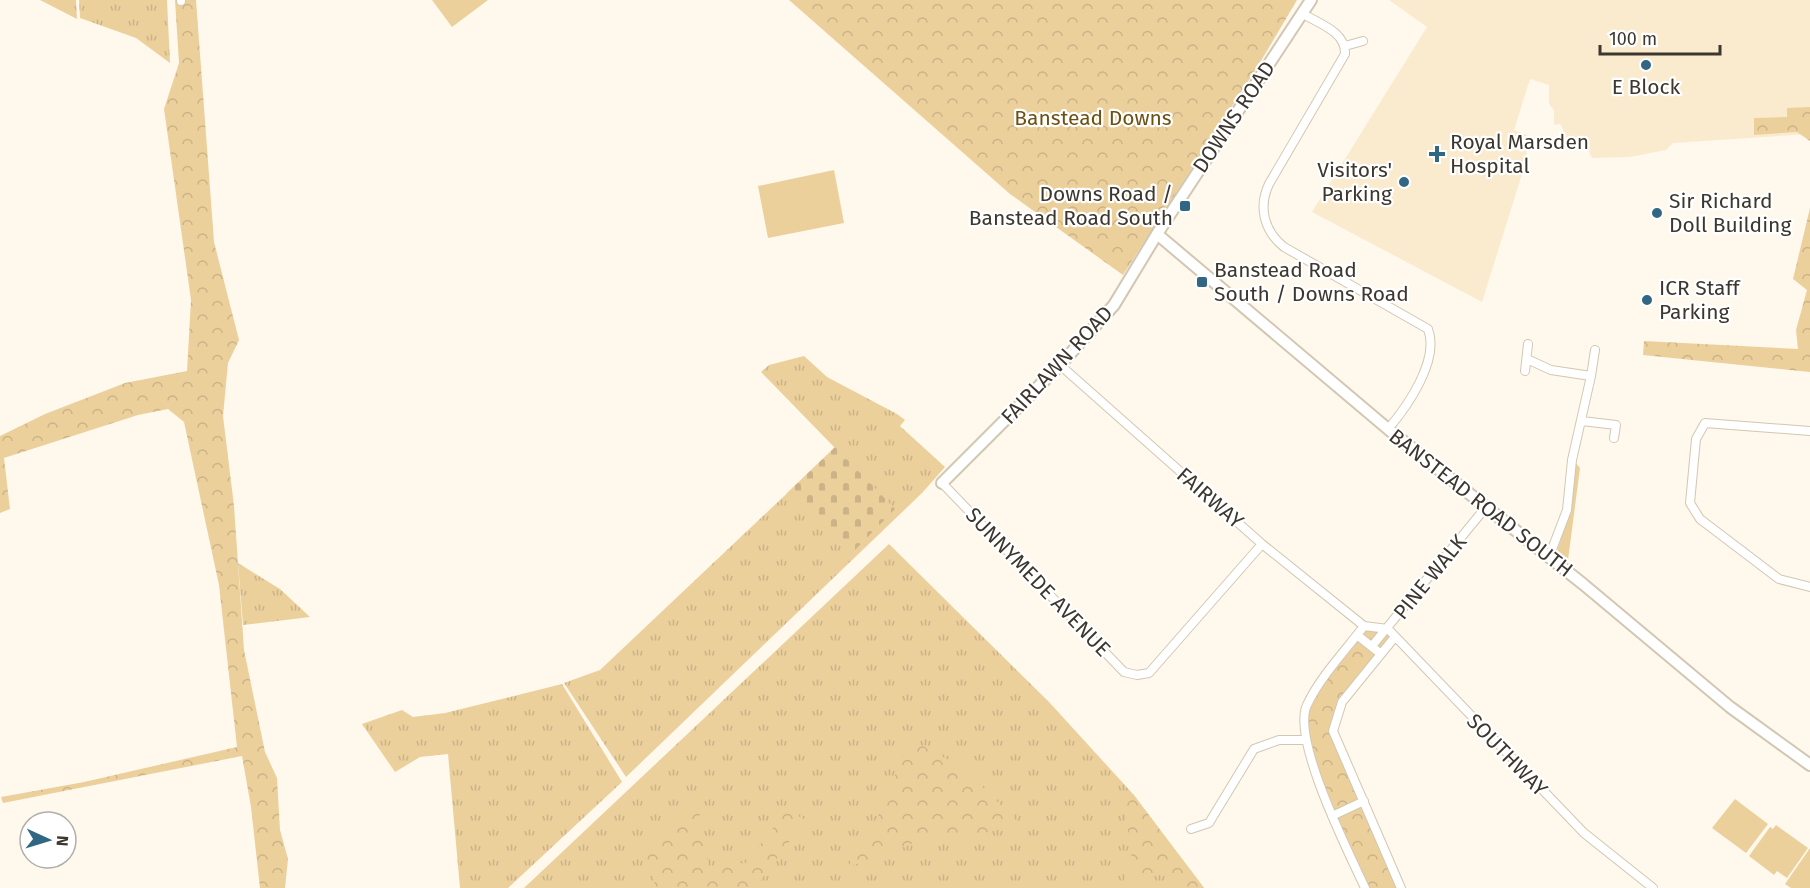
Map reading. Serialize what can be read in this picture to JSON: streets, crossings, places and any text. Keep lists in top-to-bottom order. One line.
{"streets":{"street":["DOWNS ROAD","FAIRLAWN ROAD","FAIRWAY","BANSTEAD ROAD SOUTH","PINE WALK","SUNNYMEDE AVENUE","SOUTHWAY"]},"crossings":[["DOWNS ROAD","FAIRLAWN ROAD"],["DOWNS ROAD","BANSTEAD ROAD SOUTH"],["FAIRLAWN ROAD","FAIRWAY"],["FAIRLAWN ROAD","BANSTEAD ROAD SOUTH"],["FAIRLAWN ROAD","SUNNYMEDE AVENUE"],["FAIRWAY","PINE WALK"],["FAIRWAY","SUNNYMEDE AVENUE"],["BANSTEAD ROAD SOUTH","PINE WALK"],["PINE WALK","SOUTHWAY"]],"parks":["Banstead Downs"],"places":{"other":["E Block","Visitors' Parking","Sir Richard Doll Building","ICR Staff Parking"],"health":["Royal Marsden Hospital"],"transit":["Downs Road / Banstead Road South","Banstead Road South / Downs Road"]},"scale_bar":"100 m","north":"right"}
